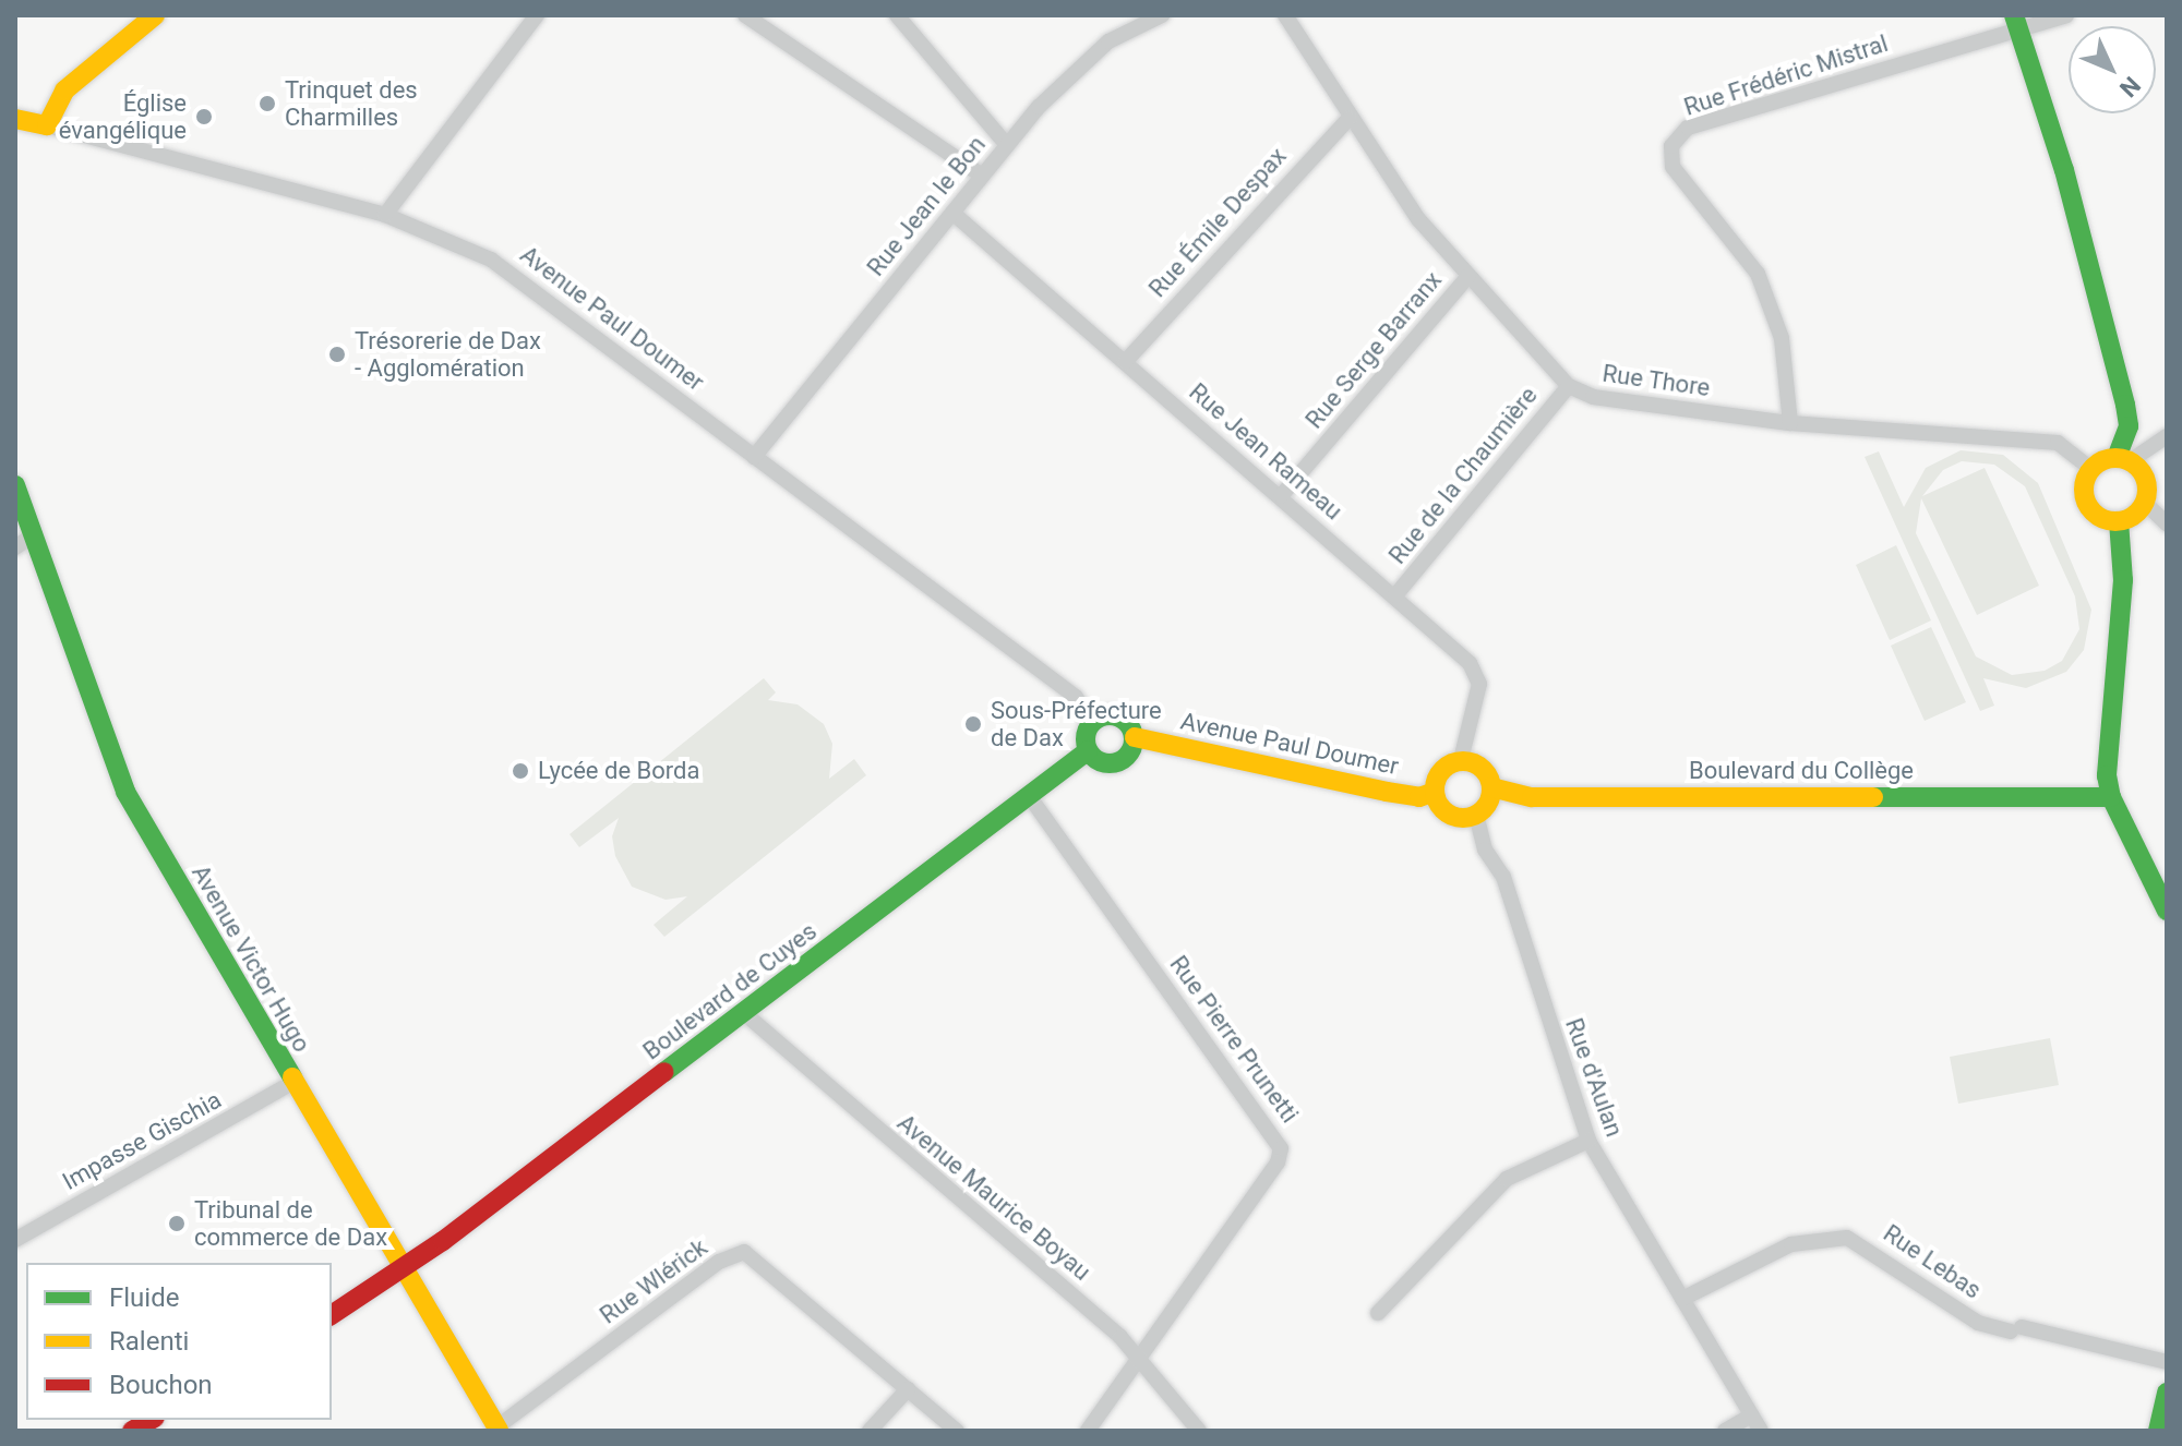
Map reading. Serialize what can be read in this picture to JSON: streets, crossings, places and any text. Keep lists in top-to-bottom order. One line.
{"streets":{"street":["Rue Frédéric Mistral","Rue Jean le Bon","Rue Émile Despax","Avenue Paul Doumer","Rue Serge Barranx","Rue Thore","Rue Jean Rameau","Rue de la Chaumière","Boulevard du Collège","Avenue Victor Hugo","Boulevard de Cuyes","Rue Pierre Prunetti","Rue d'Aulan","Impasse Gischia","Avenue Maurice Boyau","Rue Lebas","Rue Wlérick"]},"crossings":[["Rue Frédéric Mistral","Rue Thore"],["Rue Jean le Bon","Avenue Paul Doumer"],["Rue Jean le Bon","Rue Jean Rameau"],["Rue Émile Despax","Rue Thore"],["Rue Émile Despax","Rue Jean Rameau"],["Avenue Paul Doumer","Rue Jean Rameau"],["Avenue Paul Doumer","Boulevard du Collège"],["Avenue Paul Doumer","Boulevard de Cuyes"],["Avenue Paul Doumer","Rue d'Aulan"],["Rue Serge Barranx","Rue Thore"],["Rue Serge Barranx","Rue Jean Rameau"],["Rue Thore","Rue de la Chaumière"],["Rue Jean Rameau","Rue de la Chaumière"],["Rue Jean Rameau","Boulevard du Collège"],["Rue Jean Rameau","Rue d'Aulan"],["Boulevard du Collège","Rue d'Aulan"],["Avenue Victor Hugo","Boulevard de Cuyes"],["Avenue Victor Hugo","Impasse Gischia"],["Avenue Victor Hugo","Rue Wlérick"],["Boulevard de Cuyes","Rue Pierre Prunetti"],["Boulevard de Cuyes","Avenue Maurice Boyau"],["Rue Pierre Prunetti","Avenue Maurice Boyau"],["Rue d'Aulan","Rue Lebas"]],"places":["Trinquet des Charmilles","Église évangélique","Trésorerie de Dax - Agglomération","Sous-Préfecture de Dax","Lycée de Borda","Tribunal de commerce de Dax"],"legend":["Fluide","Ralenti","Bouchon"],"north":"bottom right"}
